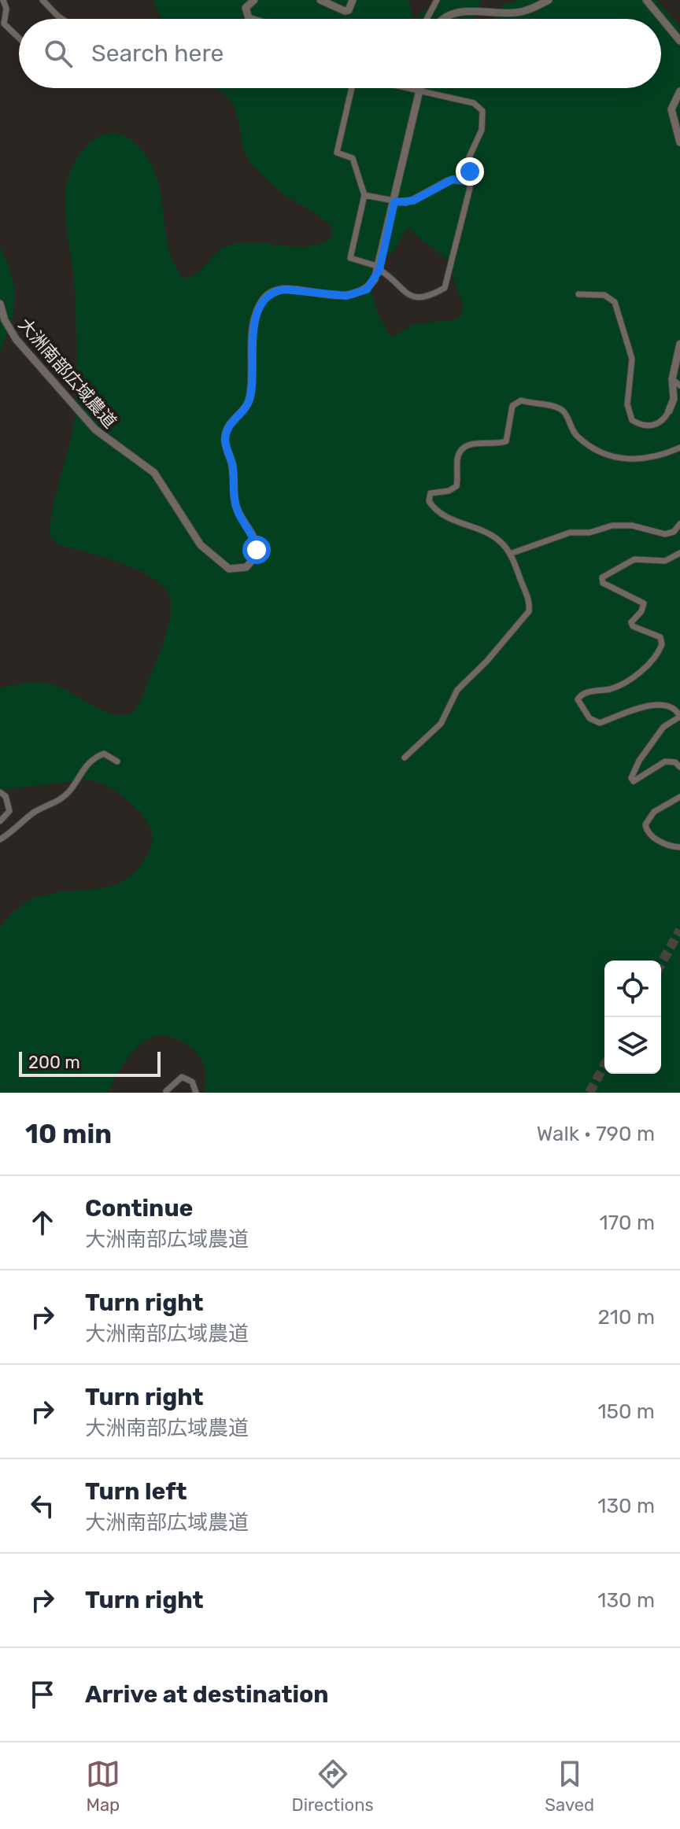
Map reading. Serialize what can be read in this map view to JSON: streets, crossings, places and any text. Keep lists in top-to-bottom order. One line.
{"streets":{"street":["大洲南部広域農道"]},"scale_bar":"200 m","page":{"search":"Search here","scale":"200 m","heading":["10 min","Walk · 790 m"],"list":[["Continue","大洲南部広域農道","170 m"],["Turn right","大洲南部広域農道","210 m"],["Turn right","大洲南部広域農道","150 m"],["Turn left","大洲南部広域農道","130 m"],["Turn right","130 m"],"Arrive at destination"],"nav":["Map","Directions","Saved"]}}
